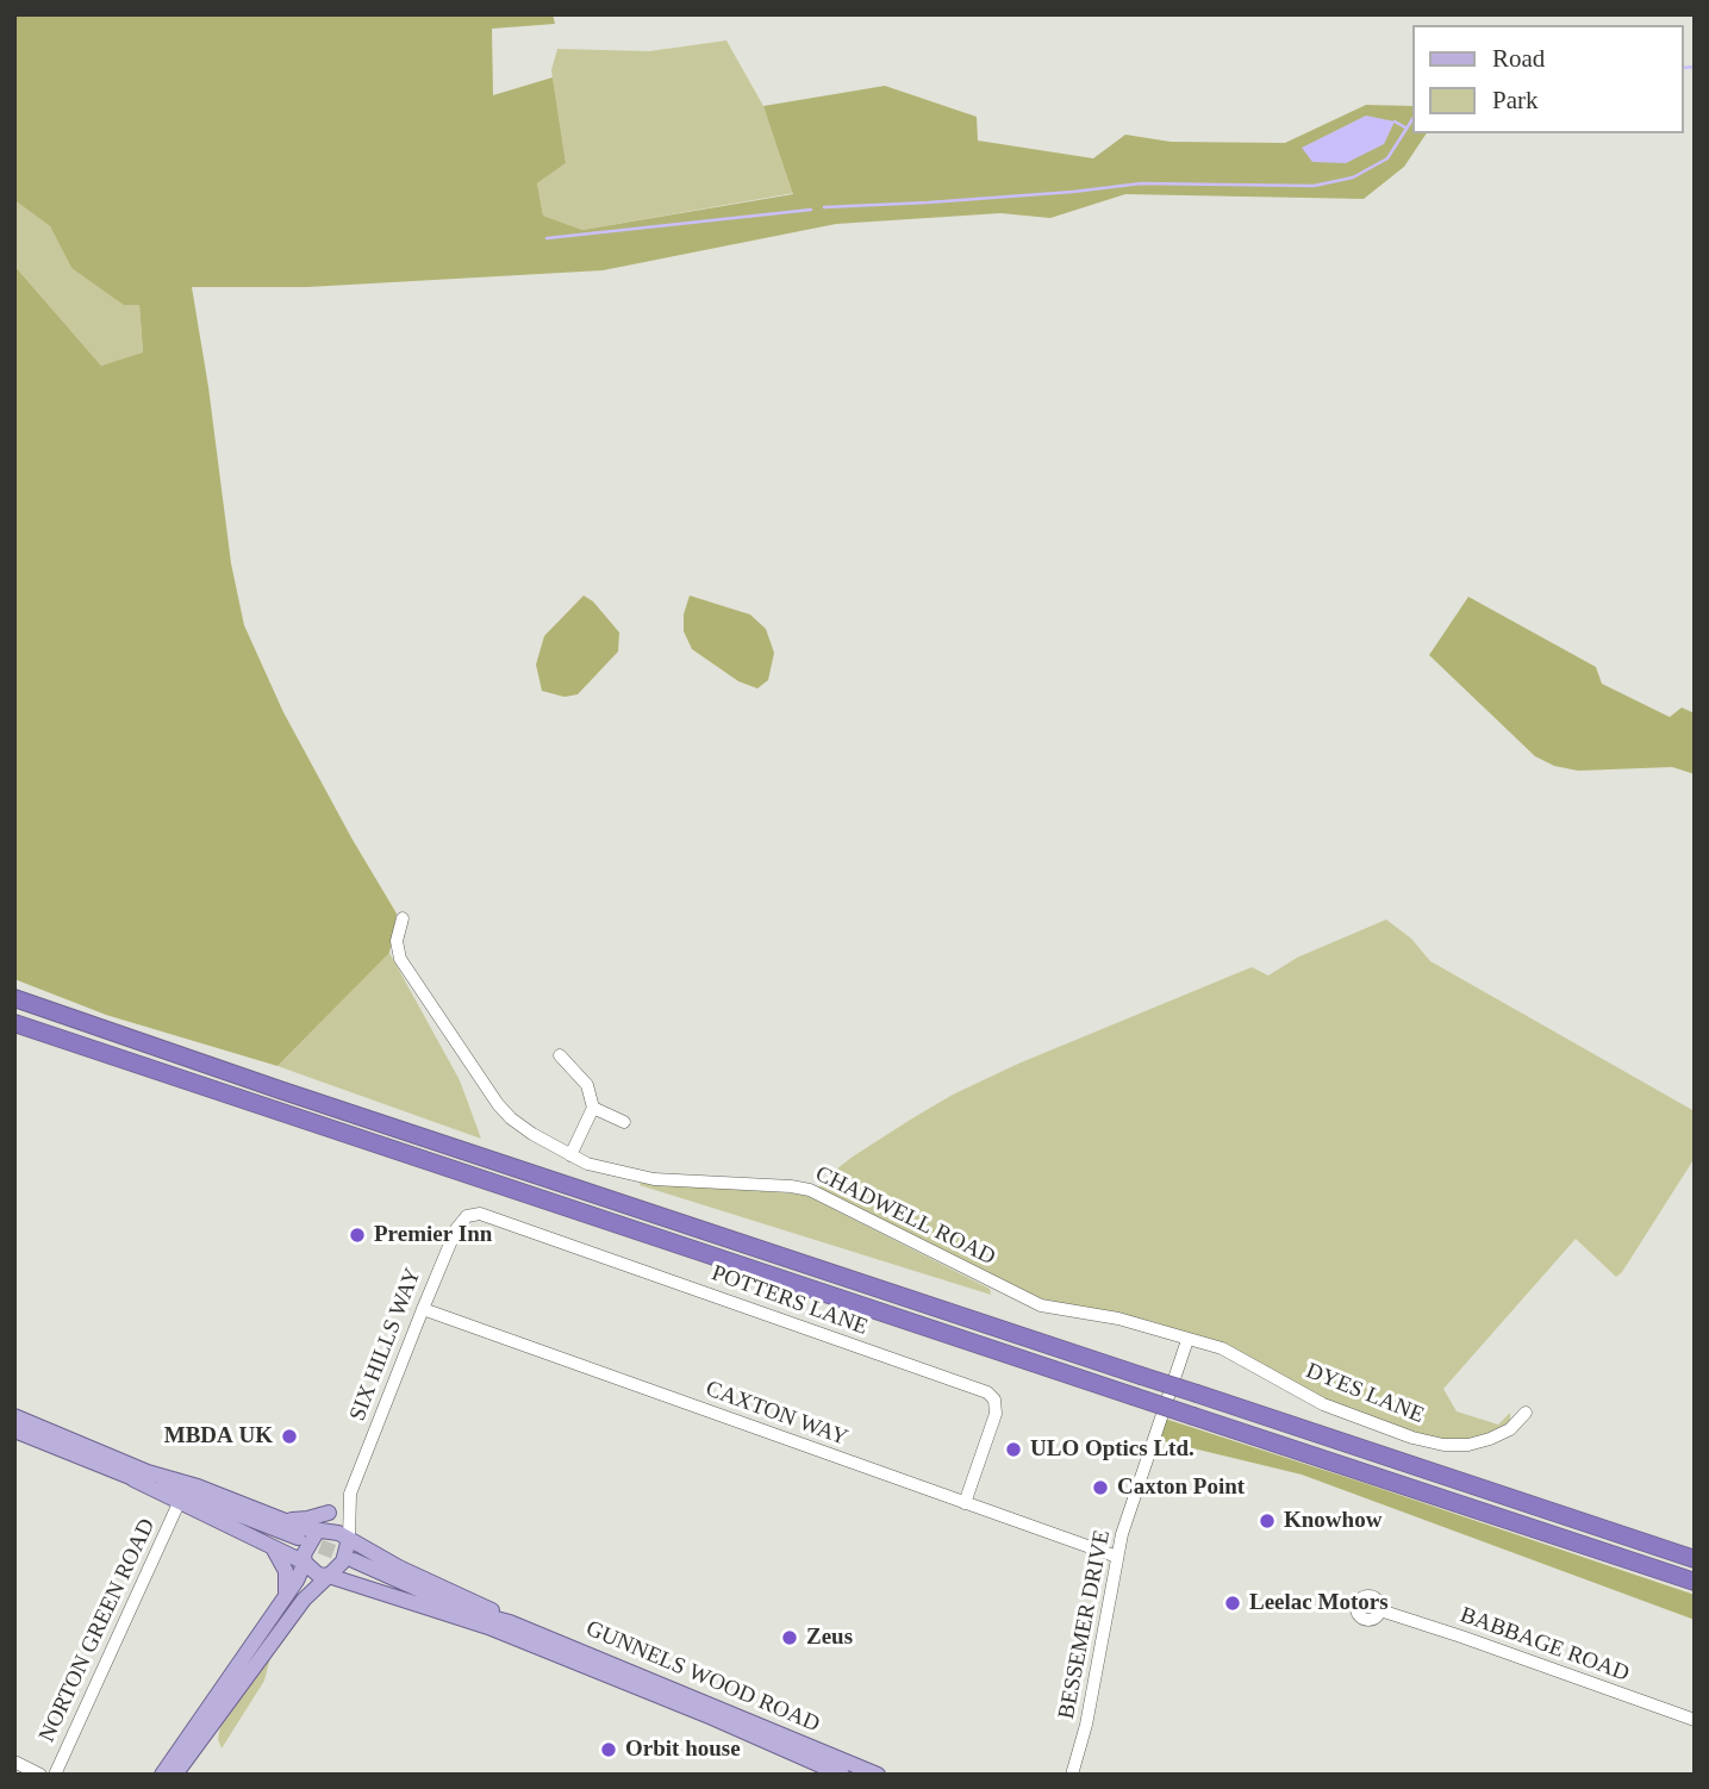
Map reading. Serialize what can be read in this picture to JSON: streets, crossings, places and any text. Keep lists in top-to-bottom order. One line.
{"streets":{"main road":["GUNNELS WOOD ROAD"],"street":["CHADWELL ROAD","POTTERS LANE","SIX HILLS WAY","DYES LANE","CAXTON WAY","BESSEMER DRIVE","NORTON GREEN ROAD","BABBAGE ROAD"]},"crossings":[["CHADWELL ROAD","DYES LANE"],["CHADWELL ROAD","BESSEMER DRIVE"],["POTTERS LANE","SIX HILLS WAY"],["POTTERS LANE","CAXTON WAY"],["SIX HILLS WAY","CAXTON WAY"],["SIX HILLS WAY","GUNNELS WOOD ROAD"],["DYES LANE","BESSEMER DRIVE"],["CAXTON WAY","BESSEMER DRIVE"],["NORTON GREEN ROAD","GUNNELS WOOD ROAD"]],"places":["Premier Inn","MBDA UK","ULO Optics Ltd.","Caxton Point","Knowhow","Leelac Motors","Zeus","Orbit house"],"legend":["Road","Park"]}
